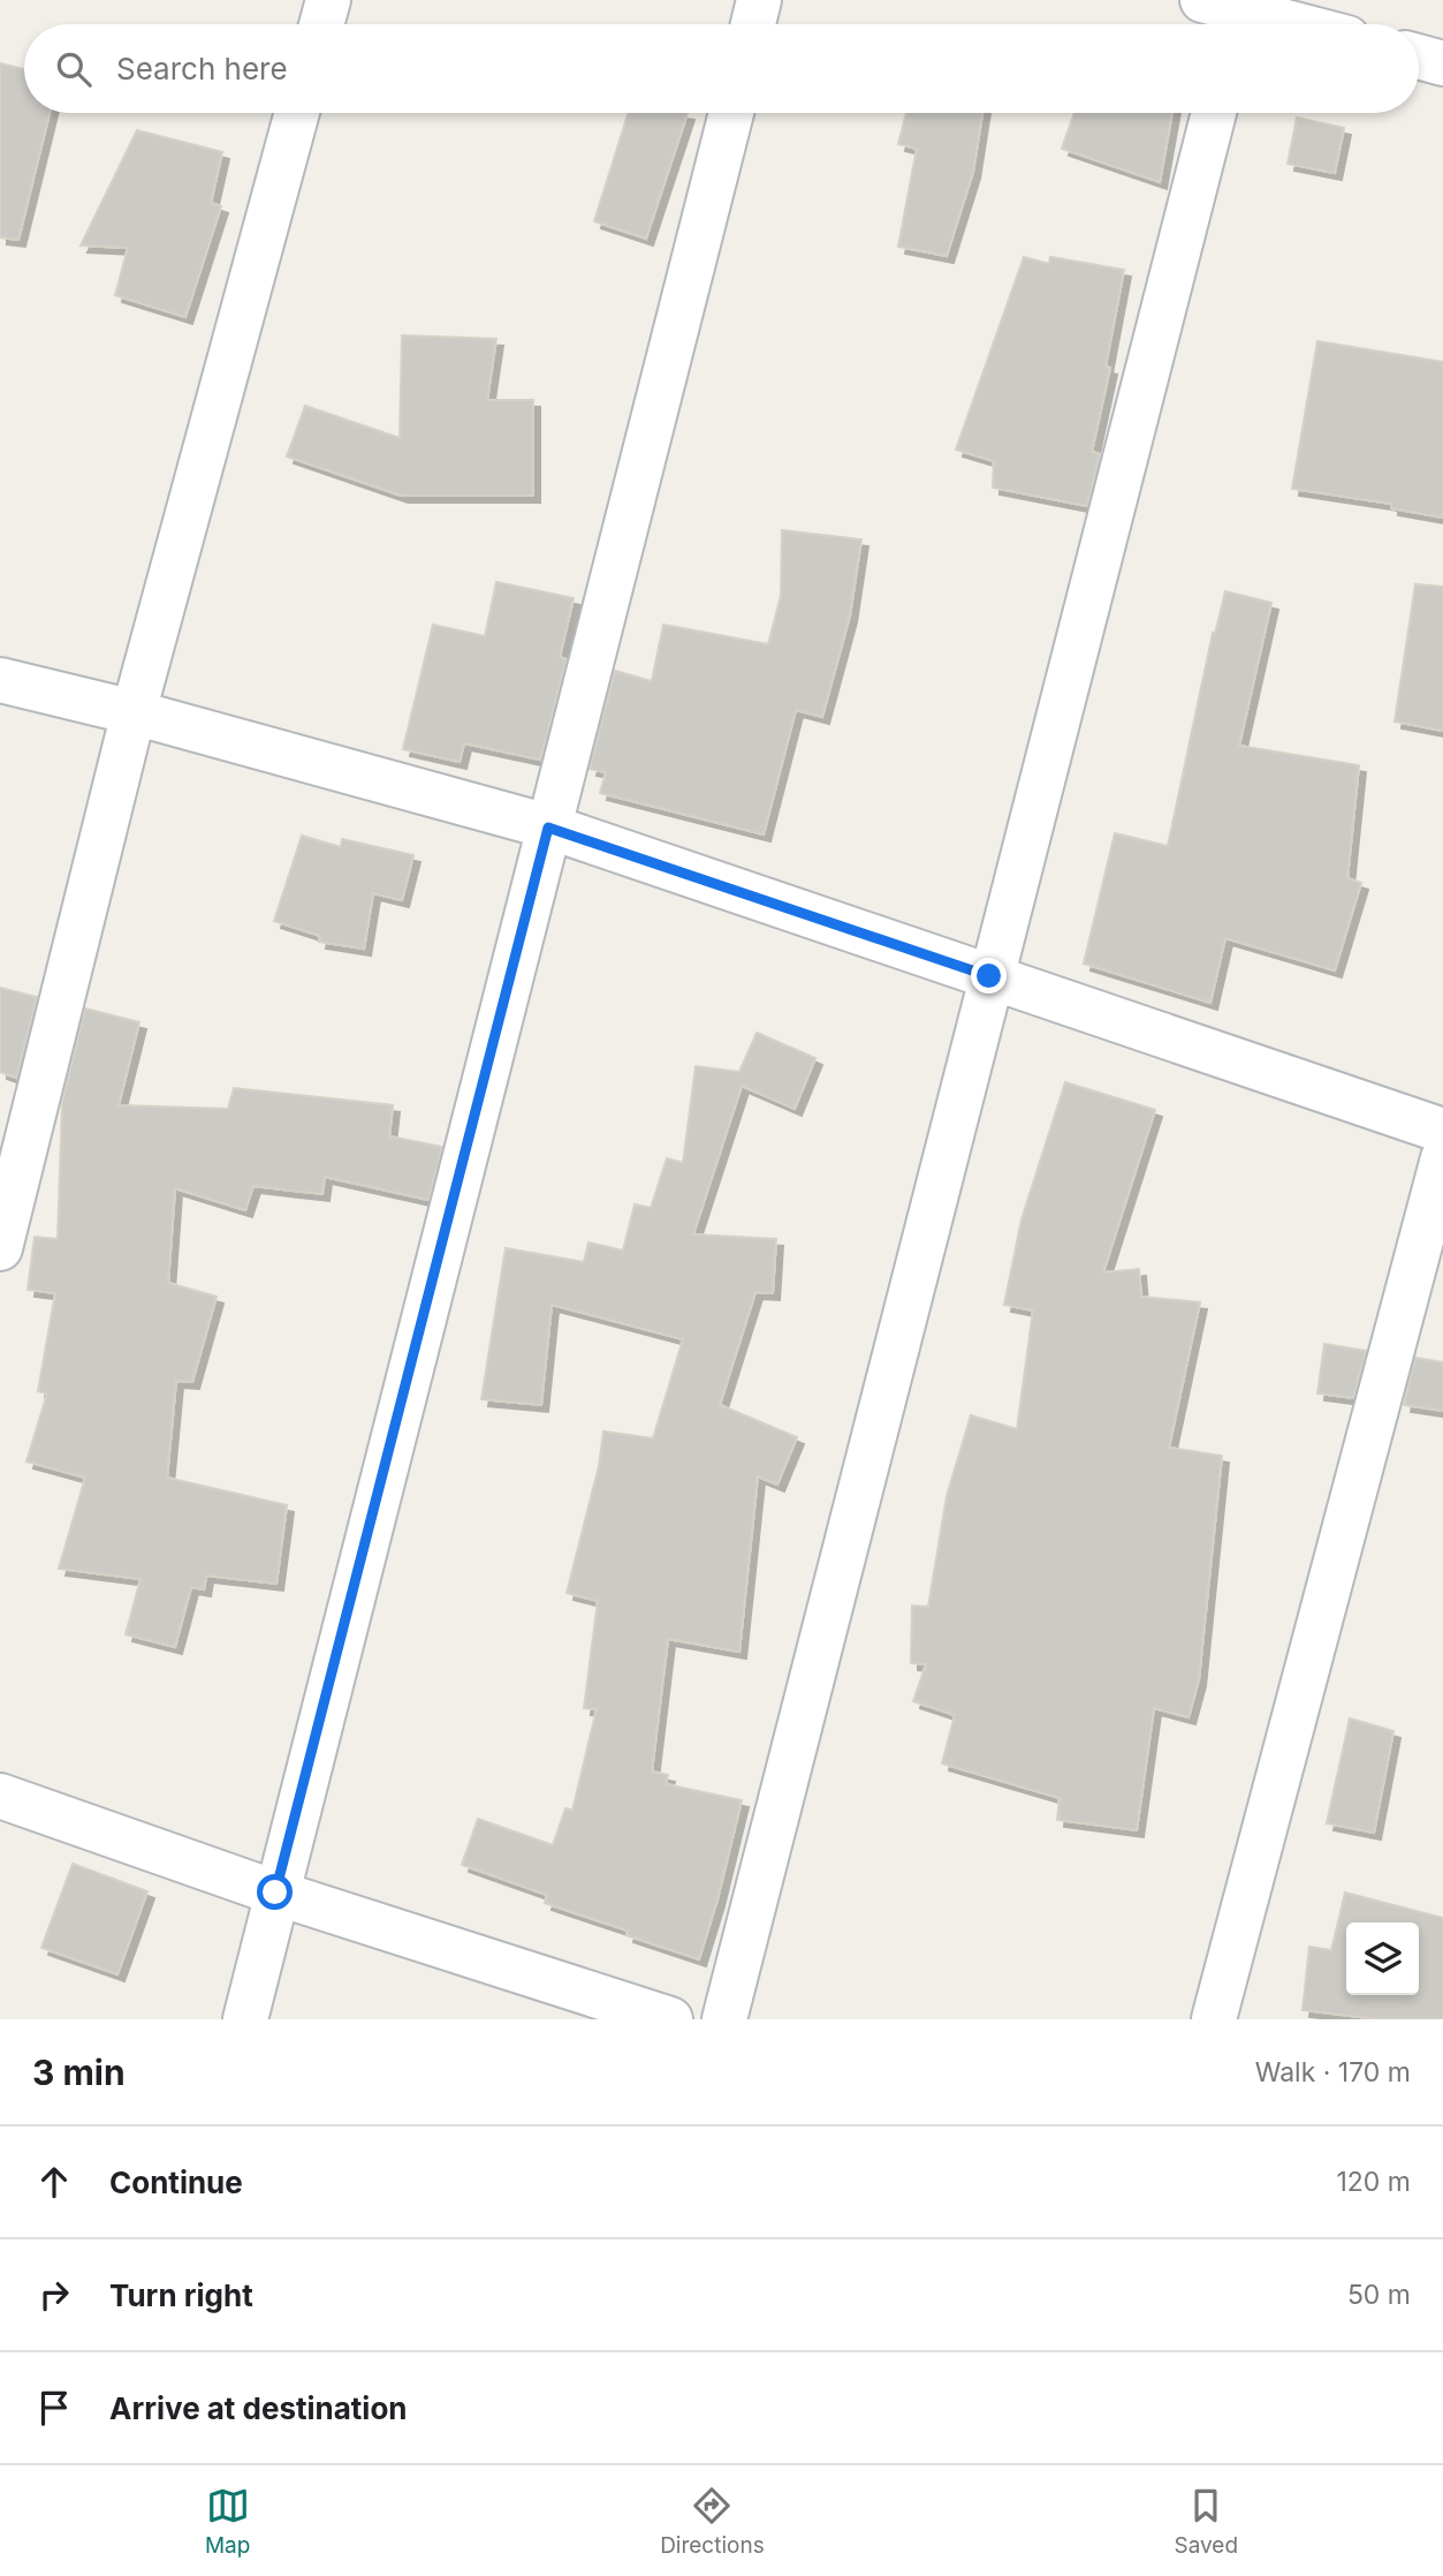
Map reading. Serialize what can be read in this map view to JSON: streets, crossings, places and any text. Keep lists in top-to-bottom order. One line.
{"page":{"search":"Search here","heading":["3 min","Walk · 170 m"],"list":[["Continue","120 m"],["Turn right","50 m"],"Arrive at destination"],"nav":["Map","Directions","Saved"]}}
